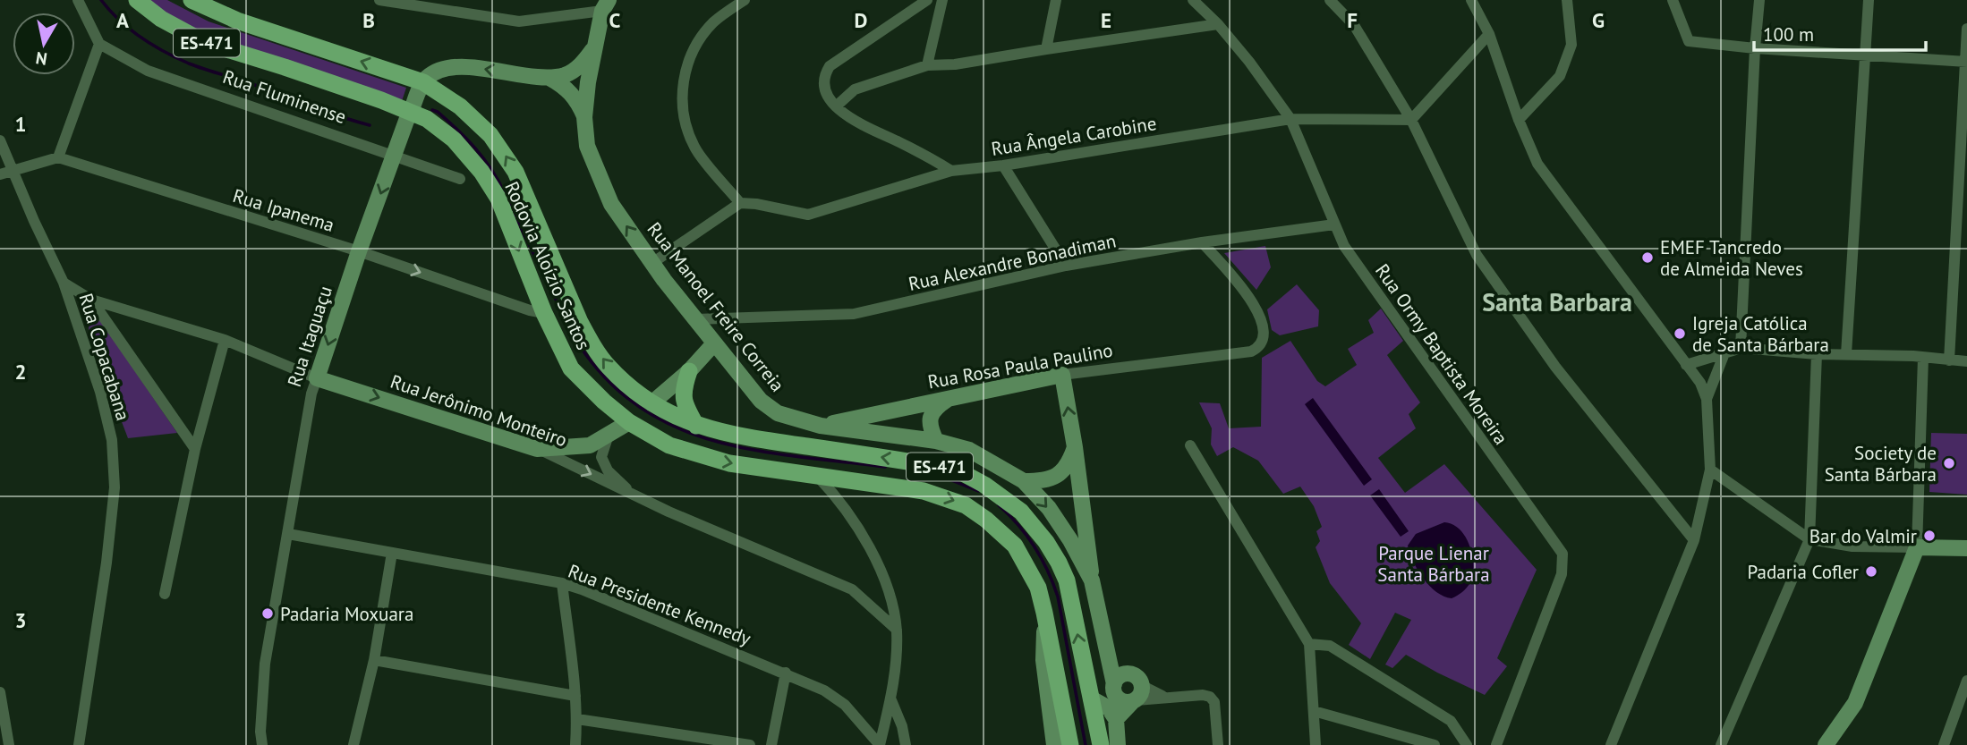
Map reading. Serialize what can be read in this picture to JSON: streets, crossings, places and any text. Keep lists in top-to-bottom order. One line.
{"streets":{"main road":["ES-471","Rodovia Aloízio Santos"],"street":["Rua Fluminense","Rua Ângela Carobine","Rua Ipanema","Rua Alexandre Bonadiman","Rua Manoel Freire Correia","Rua Itaguaçu","Rua Ormy Baptista Moreira","Rua Copacabana","Rua Rosa Paula Paulino","Rua Jerônimo Monteiro","Rua Presidente Kennedy"]},"crossings":[["Rua Fluminense","Rua Itaguaçu"],["Rua Ângela Carobine","Rua Ormy Baptista Moreira"],["Rua Ipanema","Rodovia Aloízio Santos"],["Rua Ipanema","Rua Itaguaçu"],["Rua Alexandre Bonadiman","Rua Manoel Freire Correia"],["Rua Alexandre Bonadiman","Rua Ormy Baptista Moreira"],["Rua Alexandre Bonadiman","Rua Rosa Paula Paulino"],["Rodovia Aloízio Santos","Rua Itaguaçu"],["Rua Manoel Freire Correia","Rua Rosa Paula Paulino"],["Rua Itaguaçu","Rua Jerônimo Monteiro"],["Rua Itaguaçu","Rua Presidente Kennedy"],["Rua Copacabana","Rua Jerônimo Monteiro"]],"one_way":["Rua Ipanema","Rua Jerônimo Monteiro"],"districts":["Santa Barbara"],"parks":["Parque Lienar Santa Bárbara"],"places":["EMEF Tancredo de Almeida Neves","Igreja Católica de Santa Bárbara","Society de Santa Bárbara","Bar do Valmir","Padaria Cofler","Padaria Moxuara"],"scale_bar":"100 m","north":"bottom","grid":{"columns":["A","B","C","D","E","F","G"],"rows":["1","2","3"]}}
